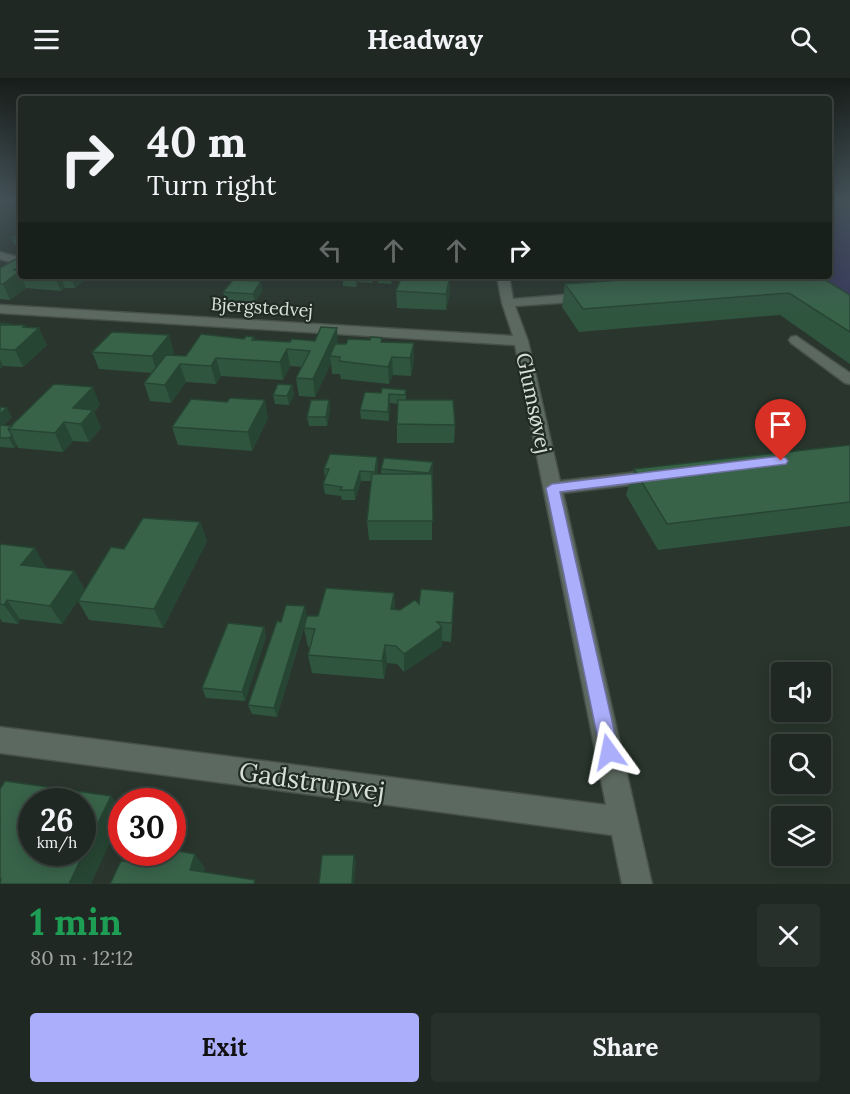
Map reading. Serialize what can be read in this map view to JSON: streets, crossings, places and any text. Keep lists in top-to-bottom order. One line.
{"streets":{"street":["Bjergstedvej","Glumsøvej","Gadstrupvej"]},"crossings":[["Bjergstedvej","Glumsøvej"],["Glumsøvej","Gadstrupvej"]],"page":{"header":"Headway","turn":["40 m","Turn right"],"speed":"26 km/h","limit":"30","heading":["1 min","80 m · 12:12"],"buttons":["Exit","Share"]}}
